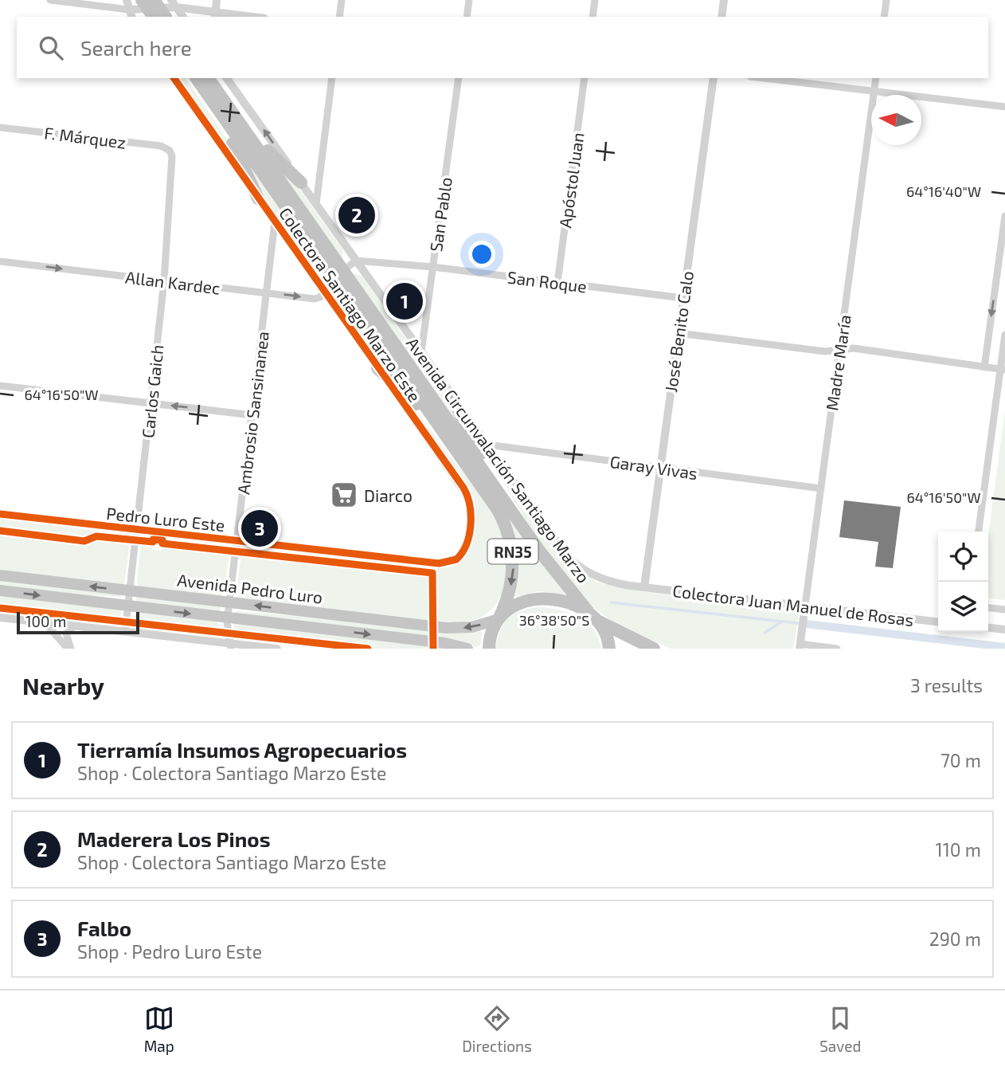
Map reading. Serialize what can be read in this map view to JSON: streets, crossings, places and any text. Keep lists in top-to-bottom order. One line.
{"streets":{"highway":["Avenida Circunvalación Santiago Marzo","RN35"],"main road":["Avenida Pedro Luro"],"street":["F. Márquez","Apóstol Juan","San Pablo","San Roque","Allan Kardec","Colectora Santiago Marzo Este","José Benito Calo","Madre María","Carlos Gaich","Ambrosio Sansinanea","Garay Vivas","Pedro Luro Este","Colectora Juan Manuel de Rosas"]},"crossings":[["F. Márquez","Carlos Gaich"],["Apóstol Juan","San Roque"],["San Pablo","San Roque"],["San Pablo","Colectora Santiago Marzo Este"],["San Roque","Colectora Santiago Marzo Este"],["San Roque","José Benito Calo"],["Allan Kardec","Colectora Santiago Marzo Este"],["Allan Kardec","Carlos Gaich"],["Allan Kardec","Ambrosio Sansinanea"],["Colectora Santiago Marzo Este","José Benito Calo"],["Colectora Santiago Marzo Este","Ambrosio Sansinanea"],["Colectora Santiago Marzo Este","Garay Vivas"],["Colectora Santiago Marzo Este","Pedro Luro Este"],["Colectora Santiago Marzo Este","Colectora Juan Manuel de Rosas"],["José Benito Calo","Garay Vivas"],["José Benito Calo","Colectora Juan Manuel de Rosas"],["Madre María","Garay Vivas"],["Madre María","Colectora Juan Manuel de Rosas"],["Carlos Gaich","Pedro Luro Este"],["Carlos Gaich","Avenida Pedro Luro"],["Ambrosio Sansinanea","Pedro Luro Este"],["Ambrosio Sansinanea","Avenida Pedro Luro"],["Avenida Circunvalación Santiago Marzo","RN35"],["Avenida Circunvalación Santiago Marzo","Avenida Pedro Luro"],["RN35","Avenida Pedro Luro"]],"one_way":["Allan Kardec"],"places":{"supermarket":["Diarco"]},"scale_bar":"100 m","north":"left","page":{"search":"Search here","pins":["2","1","3"],"scale":"100 m","heading":["Nearby","3 results"],"list":[{"mark":"1","name":"Tierramía Insumos Agropecuarios","note":"Shop · Colectora Santiago Marzo Este","value":"70 m"},{"mark":"2","name":"Maderera Los Pinos","note":"Shop · Colectora Santiago Marzo Este","value":"110 m"},{"mark":"3","name":"Falbo","note":"Shop · Pedro Luro Este","value":"290 m"}],"nav":["Map","Directions","Saved"]},"coordinates":["64°16'40\"W","64°16'50\"W","36°38'50\"S"]}
